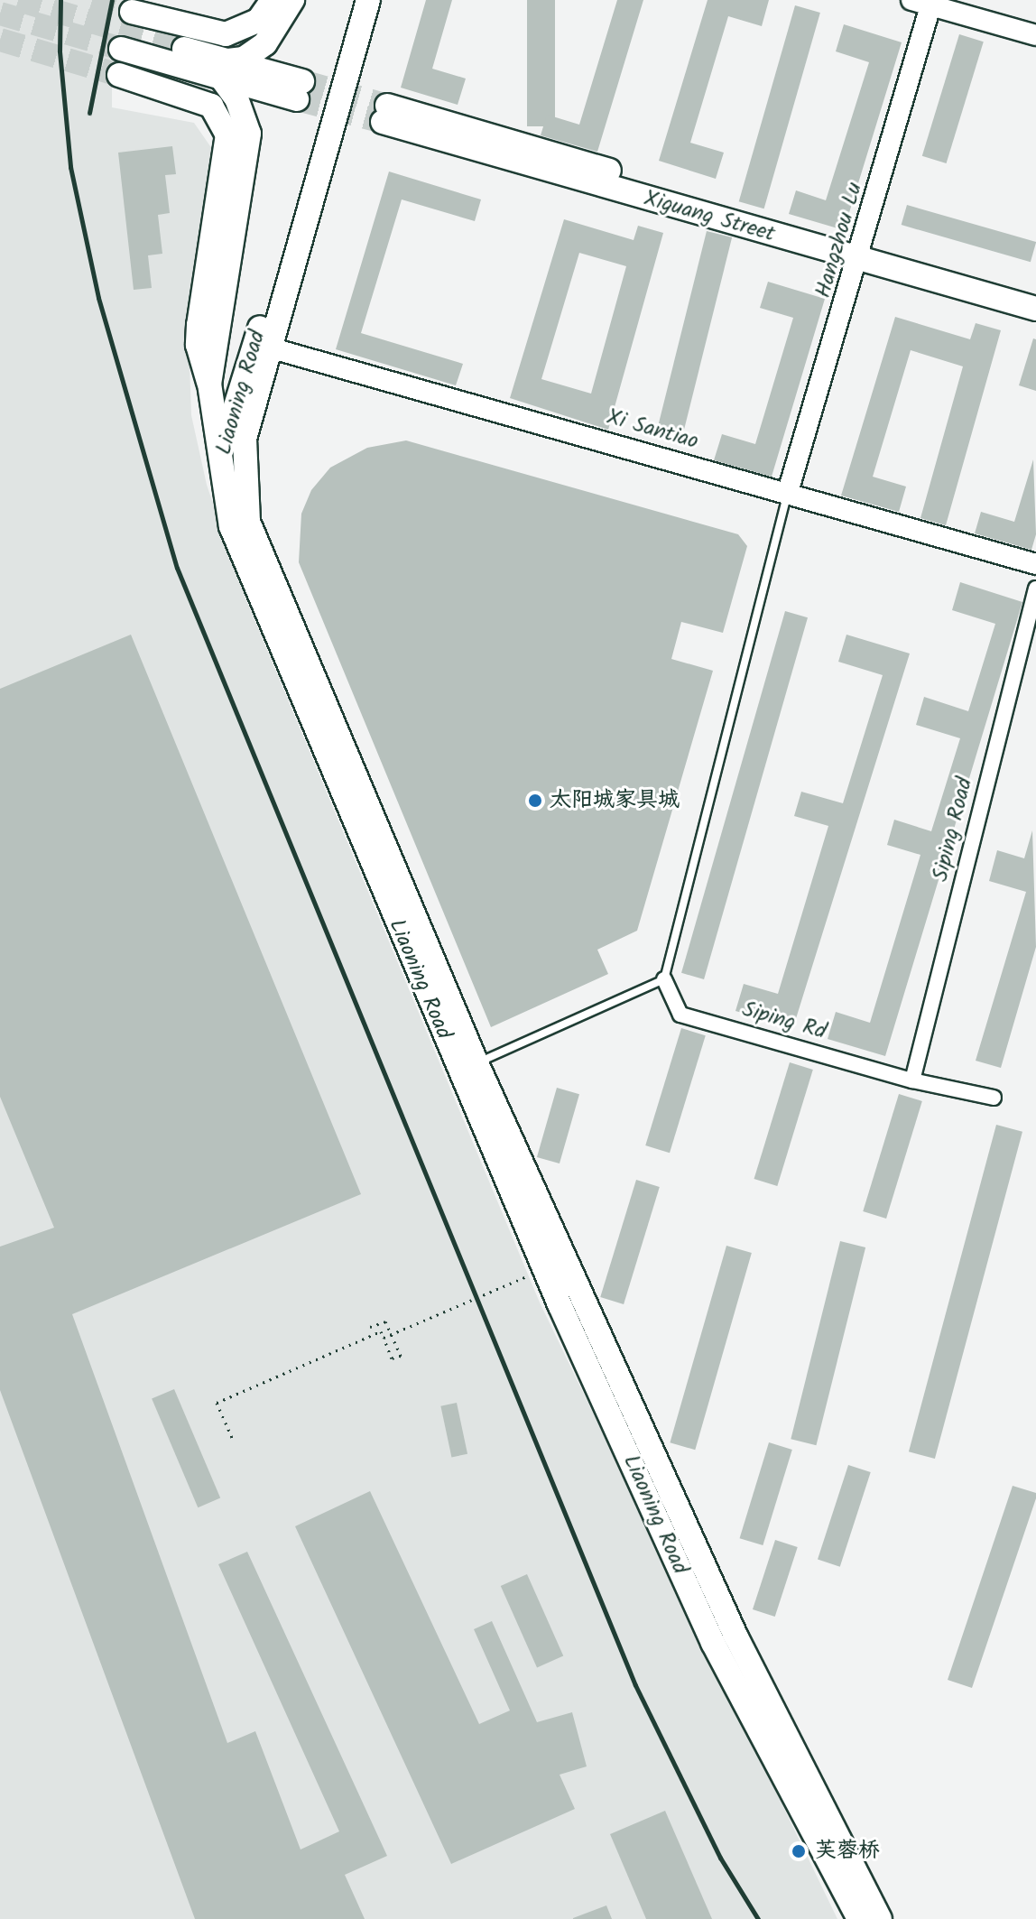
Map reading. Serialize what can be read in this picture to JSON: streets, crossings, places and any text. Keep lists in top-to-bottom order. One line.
{"streets":{"main road":["Xiguang Street","Liaoning Road"],"street":["Hangzhou Lu","Xi Santiao","Siping Road","Siping Rd"]},"crossings":[["Xiguang Street","Hangzhou Lu"],["Hangzhou Lu","Xi Santiao"],["Liaoning Road","Xi Santiao"],["Siping Road","Siping Rd"]],"places":["太阳城家具城","芙蓉桥"]}
